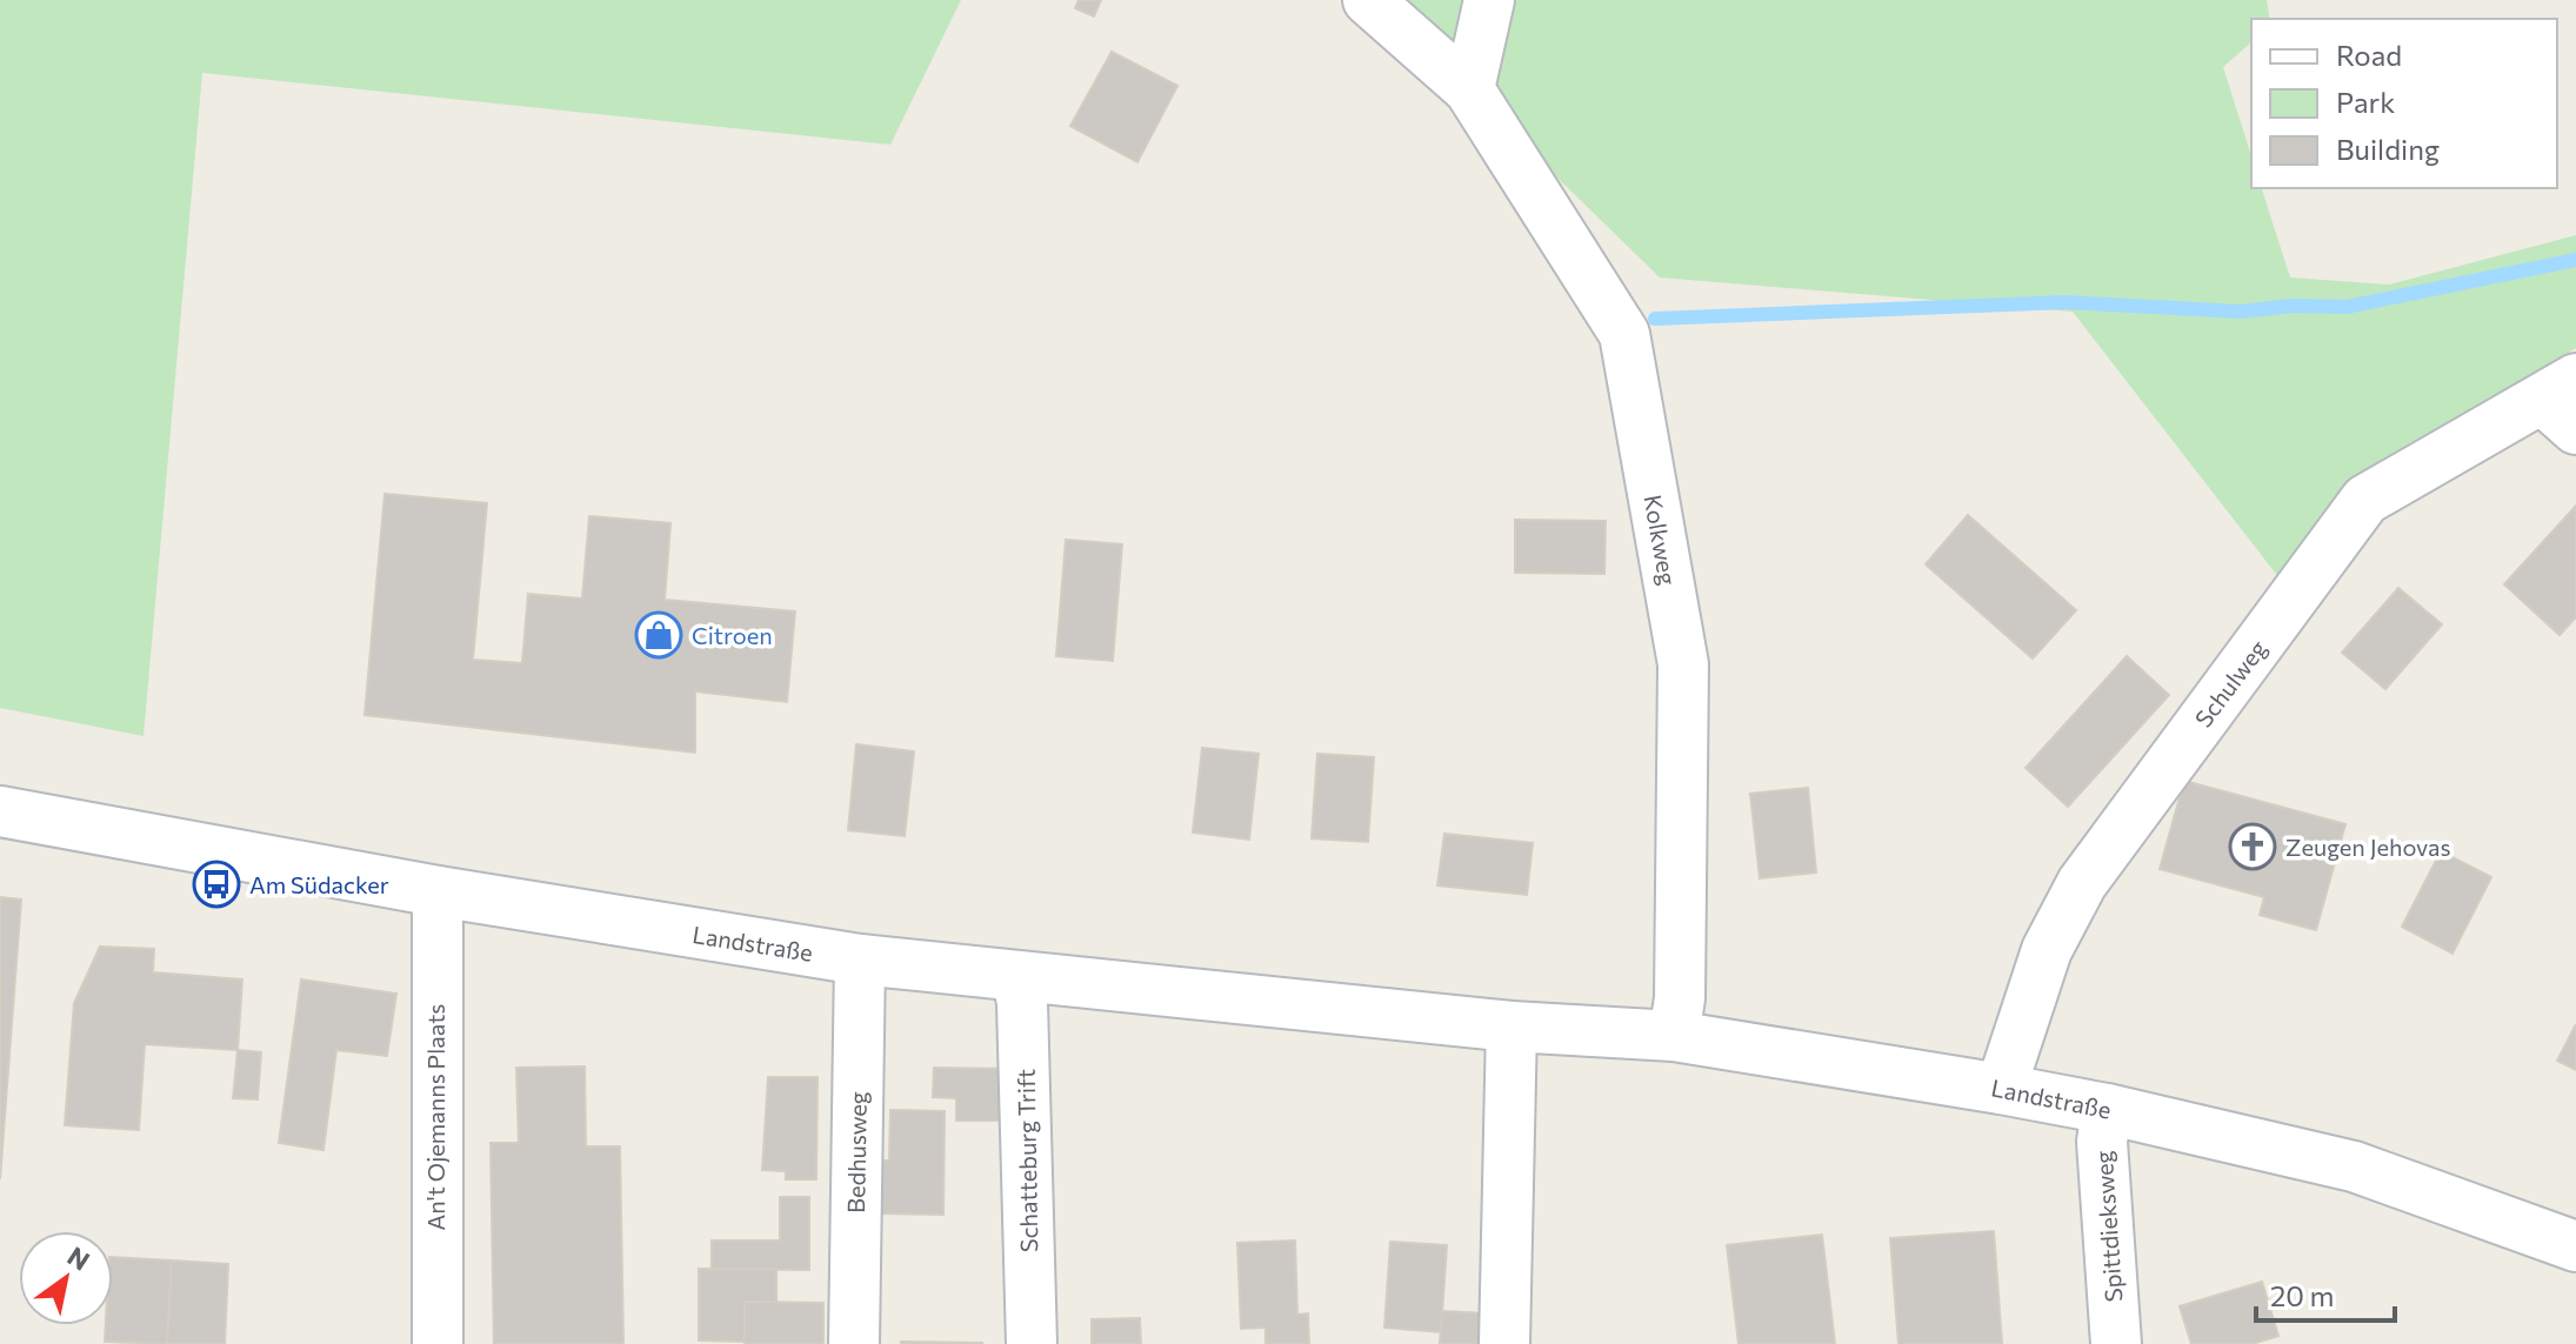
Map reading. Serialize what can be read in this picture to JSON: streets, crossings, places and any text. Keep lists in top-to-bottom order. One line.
{"streets":{"street":["Kolkweg","Schulweg","Landstraße","An't Ojemanns Plaats","Bedhusweg","Schatteburg Trift","Spittdieksweg"]},"crossings":[["Kolkweg","Landstraße"],["Schulweg","Landstraße"],["Landstraße","An't Ojemanns Plaats"],["Landstraße","Bedhusweg"],["Landstraße","Schatteburg Trift"],["Landstraße","Spittdieksweg"]],"places":{"shop":["Citroen"],"church":["Zeugen Jehovas"],"bus stop":["Am Südacker"]},"legend":["Road","Park","Building"],"scale_bar":"20 m","north":"top right"}
